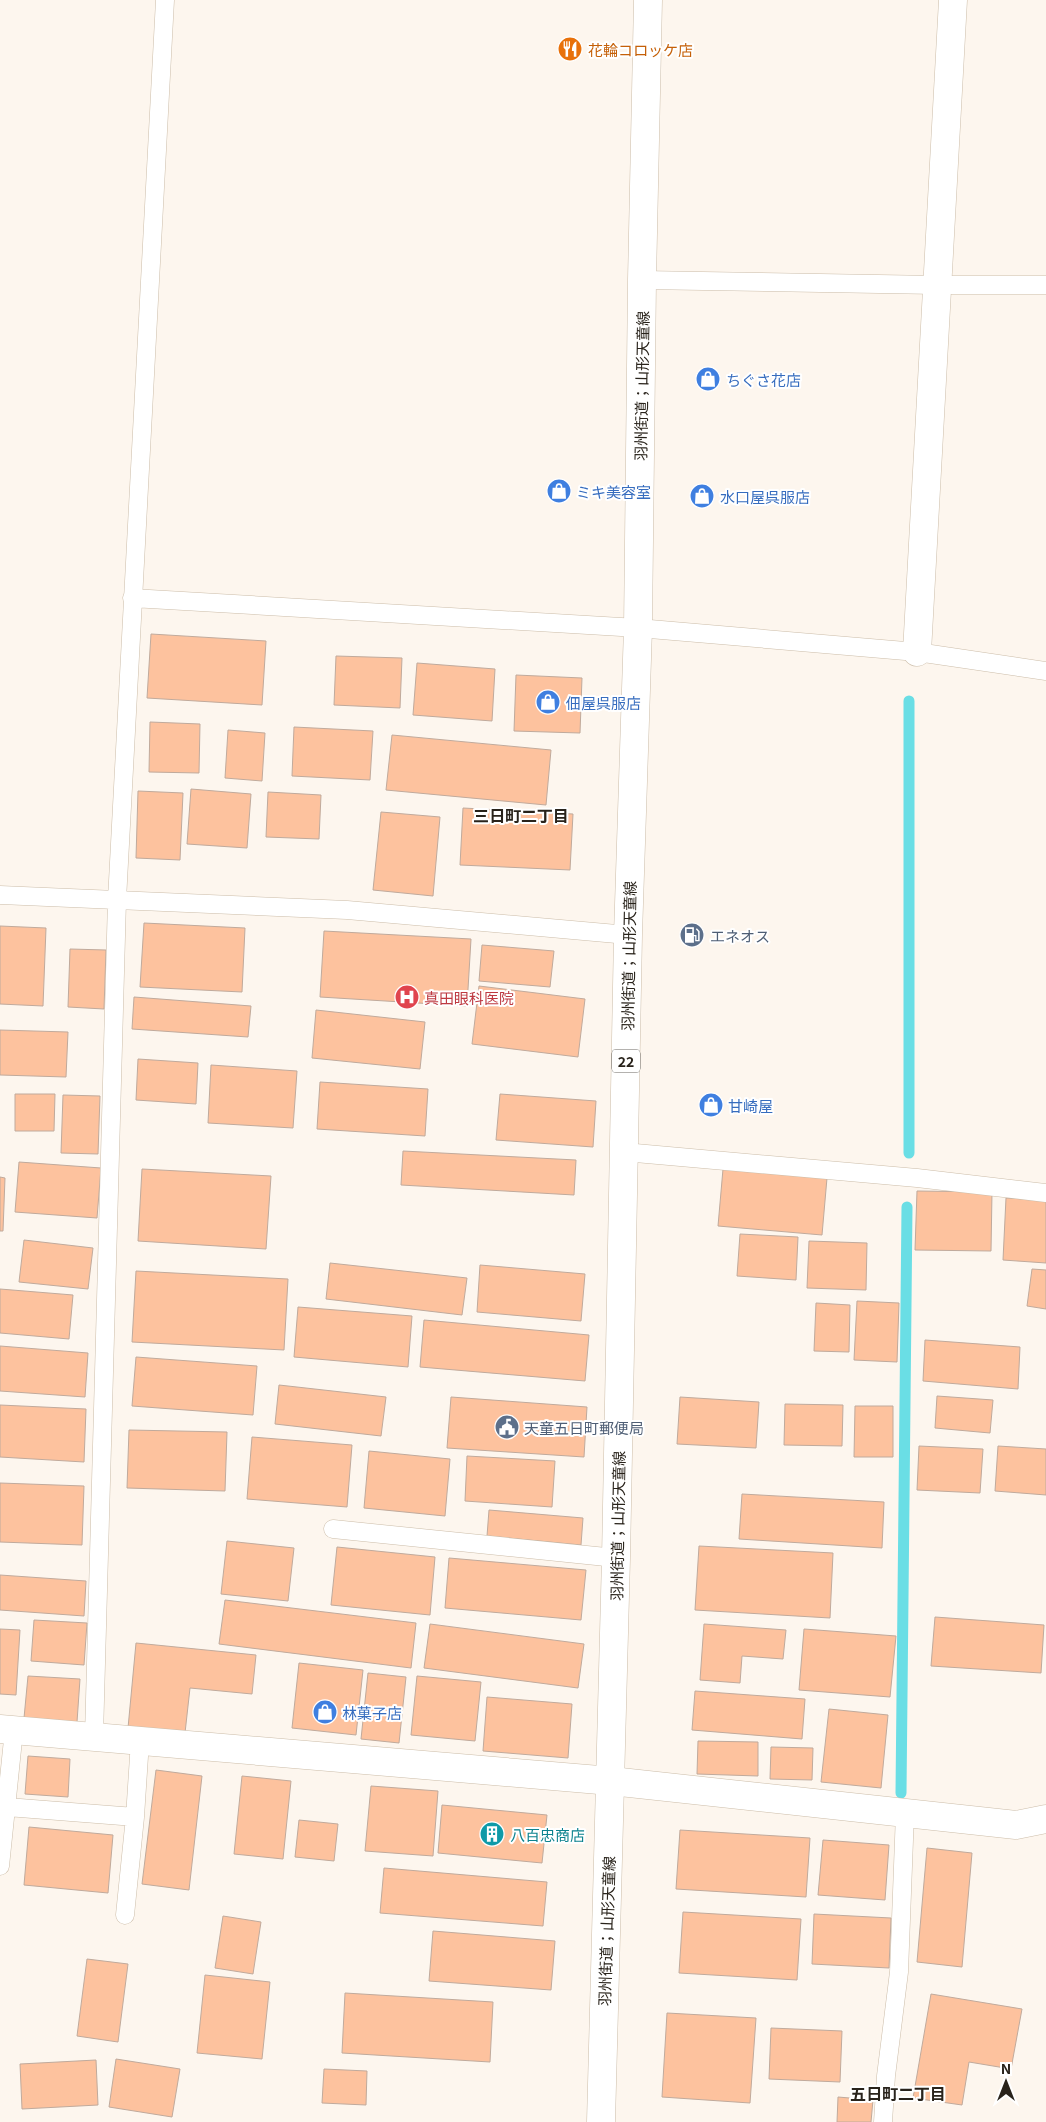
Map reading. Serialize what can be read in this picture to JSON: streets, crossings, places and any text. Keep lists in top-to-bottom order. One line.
{"streets":{"main road":["羽州街道；山形天童線","22"]},"districts":["三日町二丁目","五日町二丁目"],"places":{"restaurant":["花輪コロッケ店"],"shop":["ちぐさ花店","ミキ美容室","水口屋呉服店","佃屋呉服店","甘崎屋","林菓子店"],"fuel station":["エネオス"],"hospital":["真田眼科医院"],"public building":["天童五日町郵便局"],"building":["八百忠商店"]},"north":"top"}
